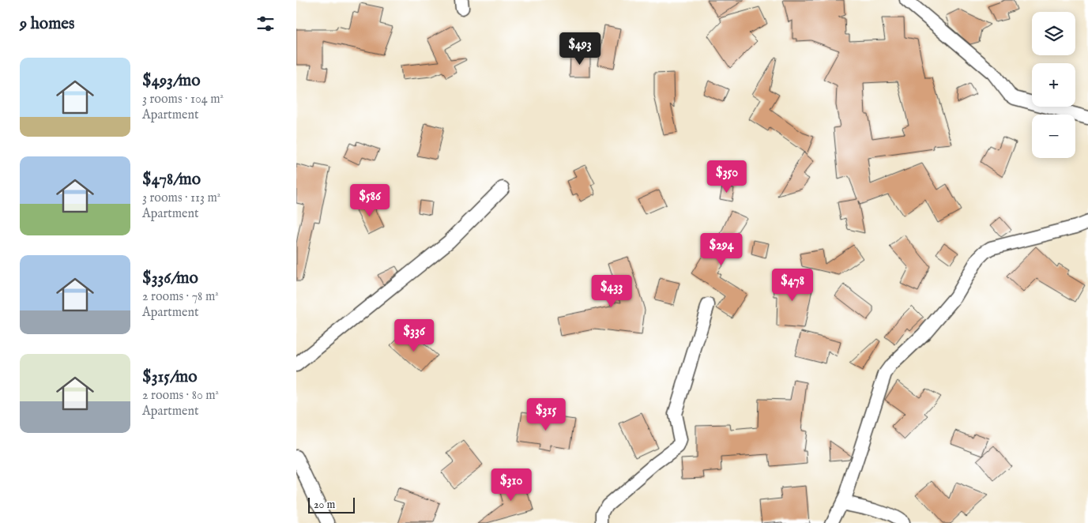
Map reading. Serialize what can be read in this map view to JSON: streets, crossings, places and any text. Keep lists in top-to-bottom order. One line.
{"scale_bar":"20 m","page":{"heading":"9 homes","map_buttons":["+","−"],"price":["$493","$350","$586","$294","$478","$433","$336","$315","$310"],"list":[{"name":"$493/mo","note":"3 rooms · 104 m² · Apartment"},{"name":"$478/mo","note":"3 rooms · 113 m² · Apartment"},{"name":"$336/mo","note":"2 rooms · 78 m² · Apartment"},{"name":"$315/mo","note":"2 rooms · 80 m² · Apartment"}],"scale":"20 m"}}
